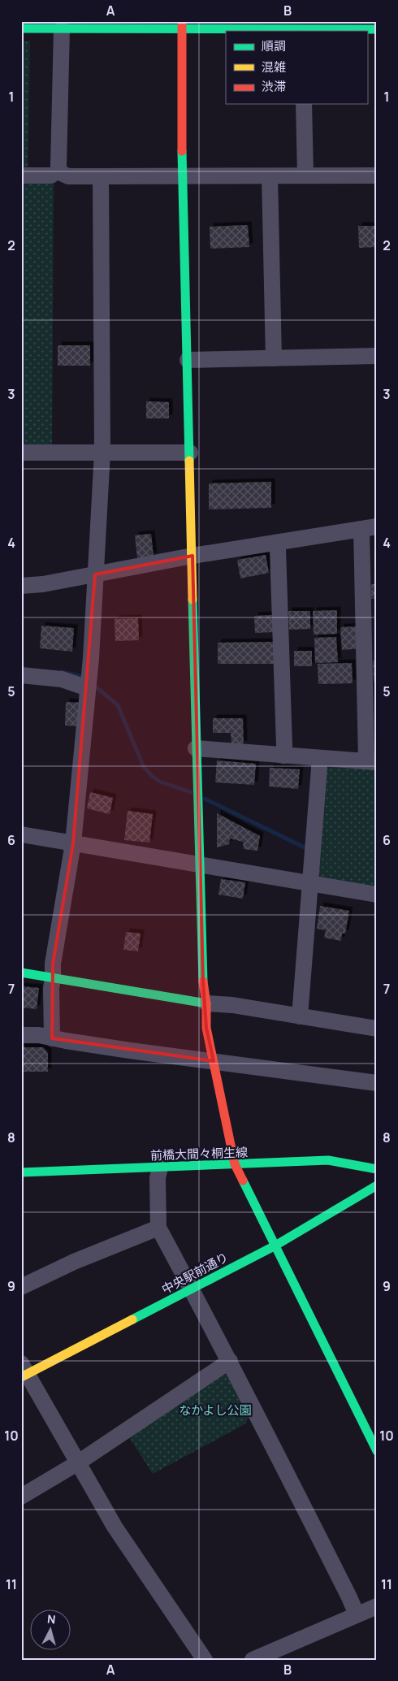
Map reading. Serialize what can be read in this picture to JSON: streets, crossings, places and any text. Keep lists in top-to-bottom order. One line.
{"streets":{"street":["前橋大間々桐生線","中央駅前通り"]},"parks":["なかよし公園"],"legend":["順調","混雑","渋滞"],"north":"top","grid":{"columns":["A","B"],"rows":["1","2","3","4","5","6","7","8","9","10","11"]}}
